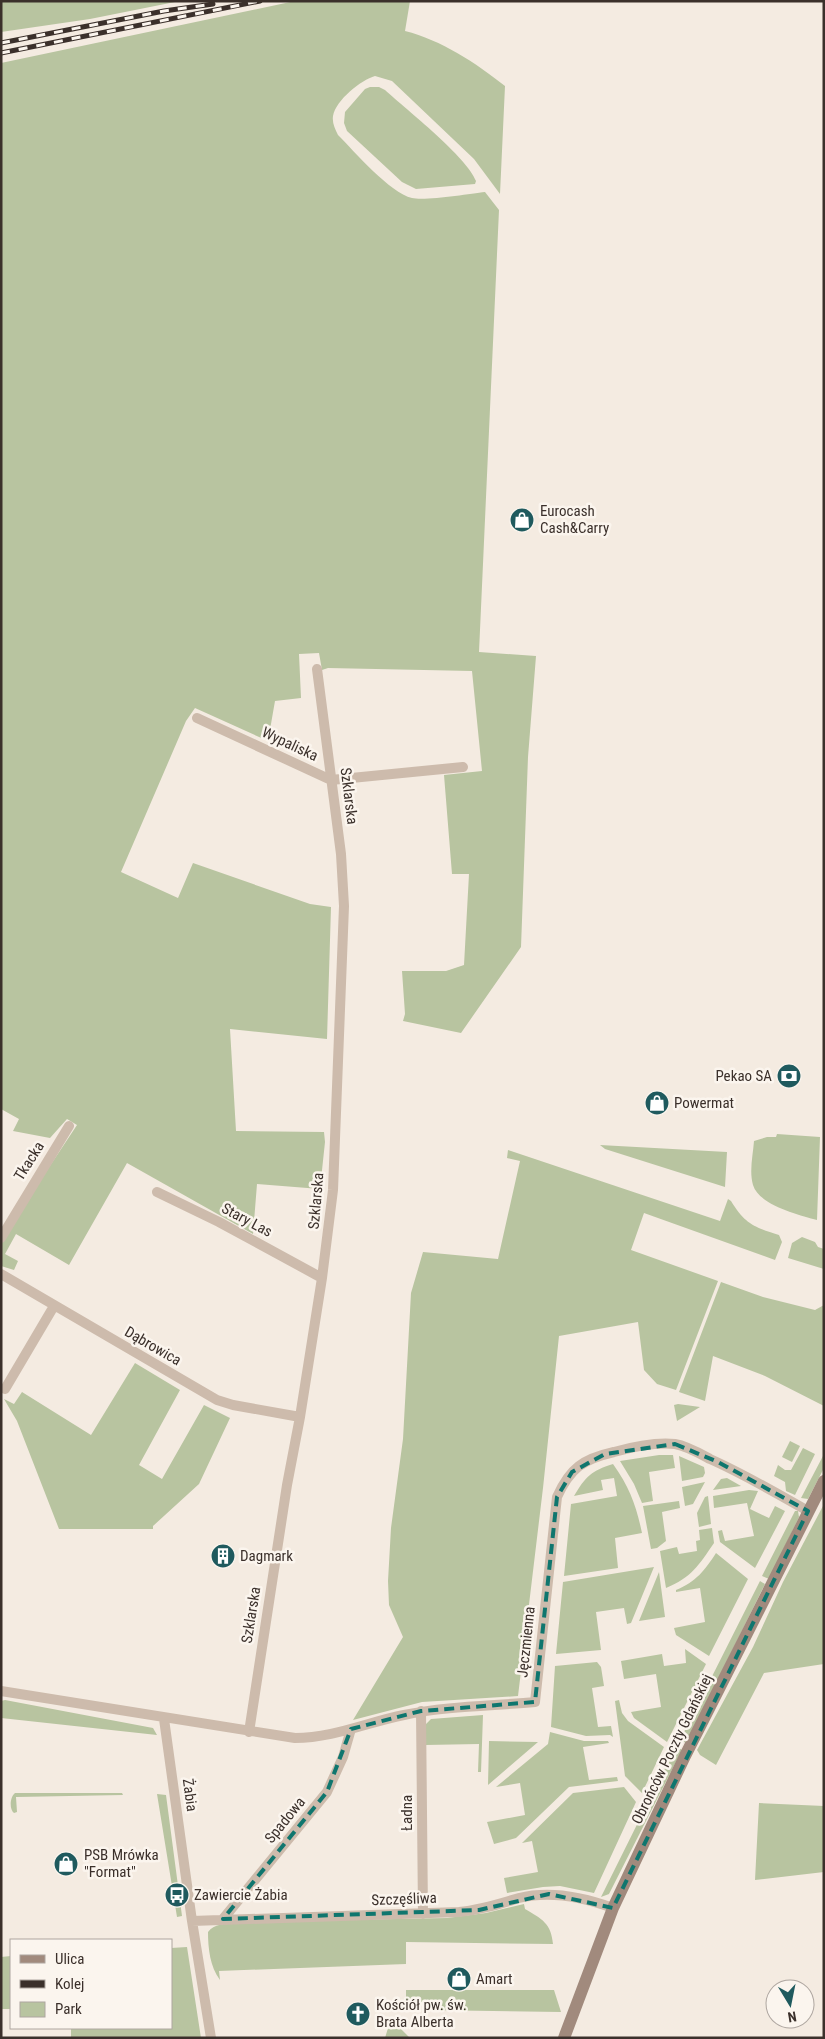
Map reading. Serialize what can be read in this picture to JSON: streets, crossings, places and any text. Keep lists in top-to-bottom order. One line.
{"streets":{"street":["Wypaliska","Szklarska","Tkacka","Stary Las","Dąbrowica","Jęczmienna","Obrońców Poczty Gdańskiej","Żabia","Ładna","Spadowa","Szczęśliwa"]},"crossings":[["Wypaliska","Szklarska"],["Szklarska","Stary Las"],["Szklarska","Dąbrowica"],["Szklarska","Jęczmienna"],["Jęczmienna","Obrońców Poczty Gdańskiej"],["Jęczmienna","Żabia"],["Jęczmienna","Ładna"],["Jęczmienna","Spadowa"],["Obrońców Poczty Gdańskiej","Szczęśliwa"],["Żabia","Szczęśliwa"],["Ładna","Szczęśliwa"],["Spadowa","Szczęśliwa"]],"places":{"shop":["Eurocash Cash&Carry","Powermat","PSB Mrówka \"Format\"","Amart"],"bank":["Pekao SA"],"building":["Dagmark"],"bus stop":["Zawiercie Żabia"],"church":["Kościół pw. św. Brata Alberta"]},"legend":["Ulica","Kolej","Park"],"north":"bottom"}
